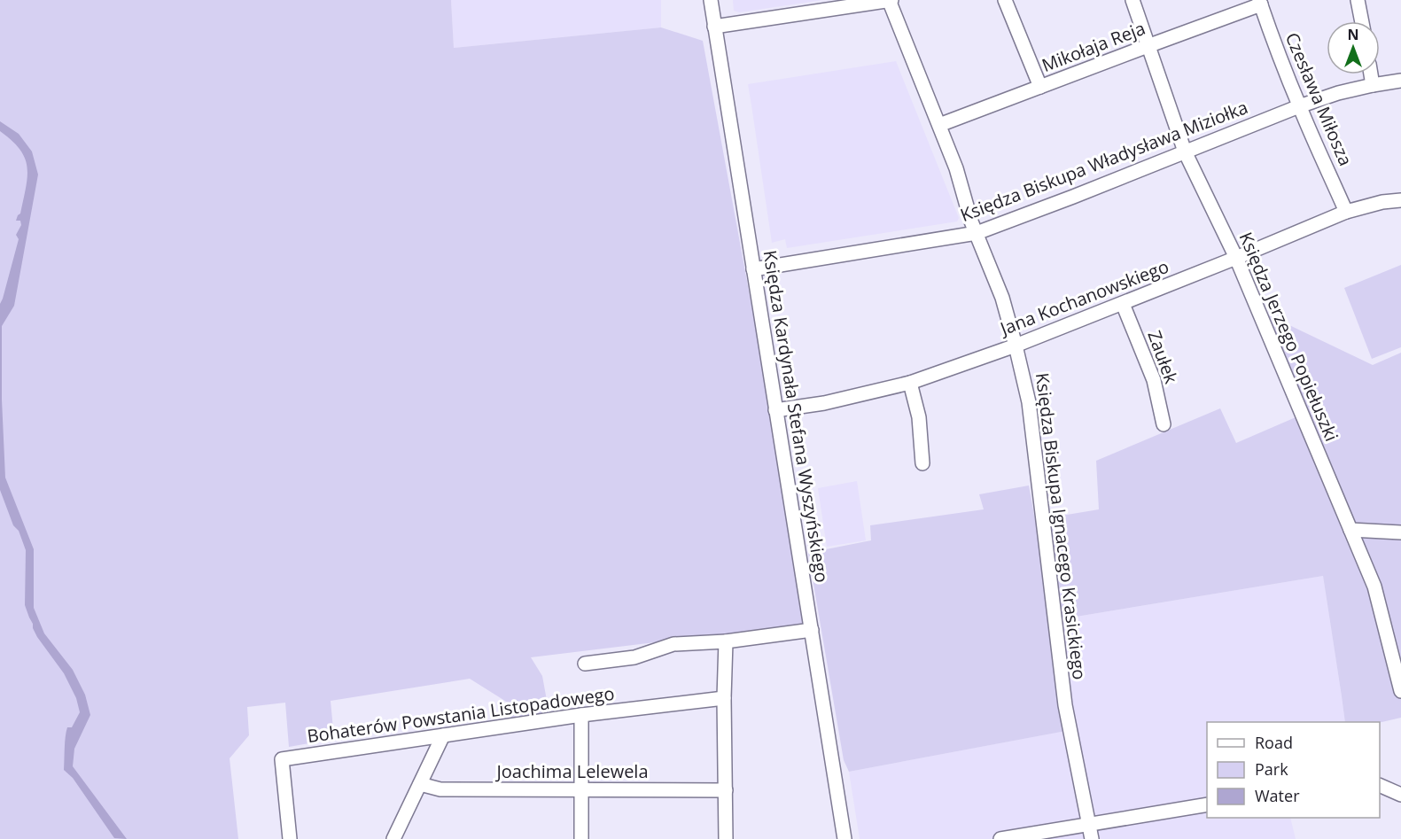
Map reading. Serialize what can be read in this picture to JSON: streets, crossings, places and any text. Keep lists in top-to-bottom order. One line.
{"streets":{"street":["Mikołaja Reja","Czesława Miłosza","Księdza Biskupa Władysława Miziołka","Jana Kochanowskiego","Księdza Jerzego Popiełuszki","Zaułek","Księdza Kardynała Stefana Wyszyńskiego","Księdza Biskupa Ignacego Krasickiego","Bohaterów Powstania Listopadowego","Joachima Lelewela"]},"crossings":[["Mikołaja Reja","Czesława Miłosza"],["Mikołaja Reja","Księdza Jerzego Popiełuszki"],["Mikołaja Reja","Księdza Biskupa Ignacego Krasickiego"],["Czesława Miłosza","Księdza Biskupa Władysława Miziołka"],["Czesława Miłosza","Jana Kochanowskiego"],["Księdza Biskupa Władysława Miziołka","Księdza Jerzego Popiełuszki"],["Księdza Biskupa Władysława Miziołka","Księdza Kardynała Stefana Wyszyńskiego"],["Księdza Biskupa Władysława Miziołka","Księdza Biskupa Ignacego Krasickiego"],["Jana Kochanowskiego","Księdza Jerzego Popiełuszki"],["Jana Kochanowskiego","Zaułek"],["Jana Kochanowskiego","Księdza Kardynała Stefana Wyszyńskiego"],["Jana Kochanowskiego","Księdza Biskupa Ignacego Krasickiego"]],"legend":["Road","Park","Water"],"north":"top"}
